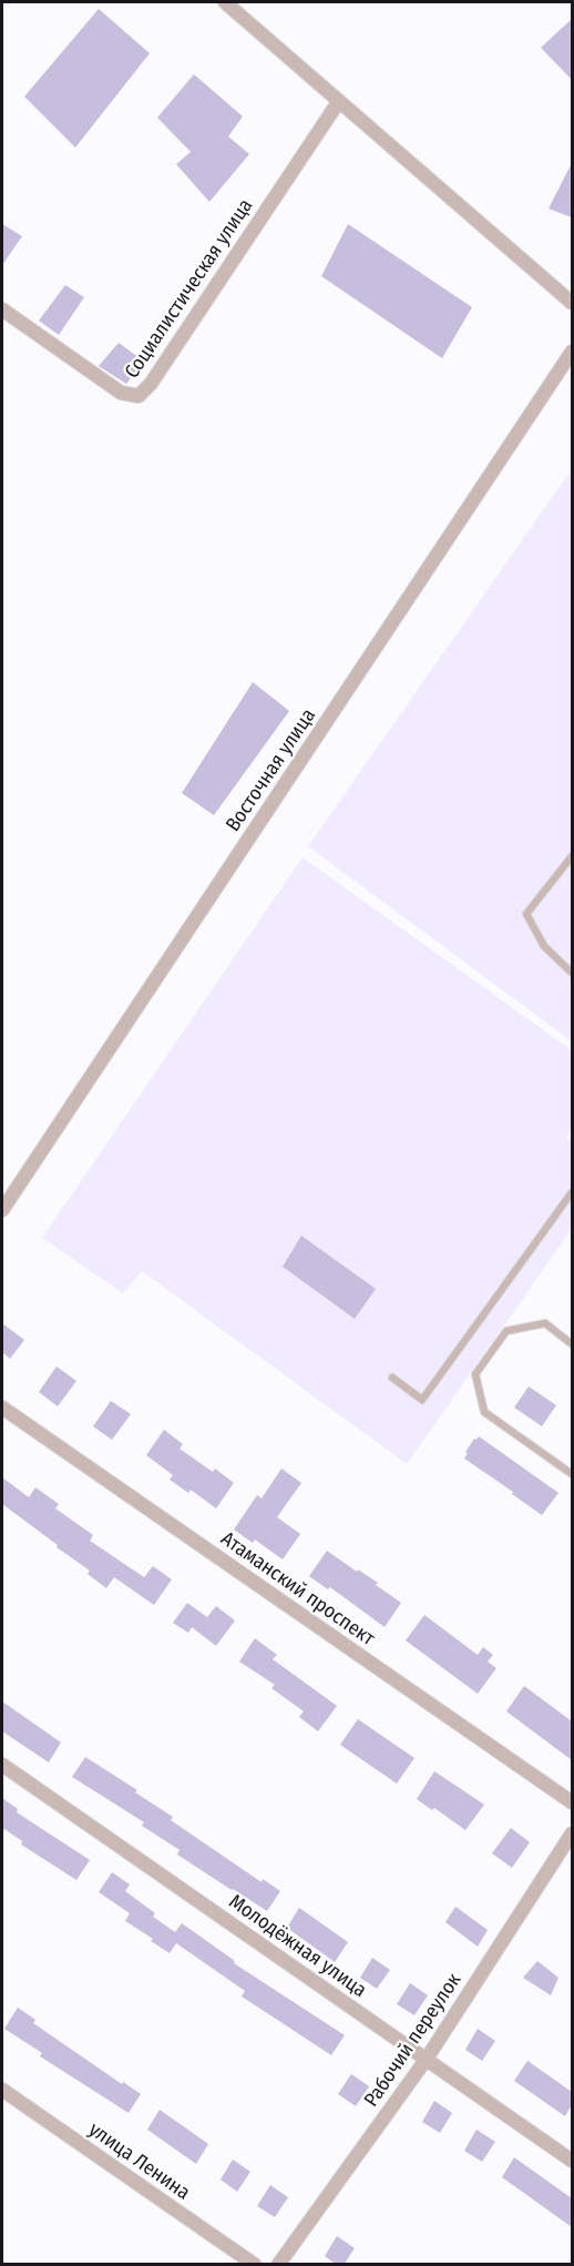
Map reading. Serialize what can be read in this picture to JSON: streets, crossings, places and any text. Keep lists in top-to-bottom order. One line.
{"streets":{"street":["Социалистическая улица","Восточная улица","Атаманский проспект","Молодёжная улица","Рабочий переулок","улица Ленина"]},"crossings":[["Молодёжная улица","Рабочий переулок"]]}
